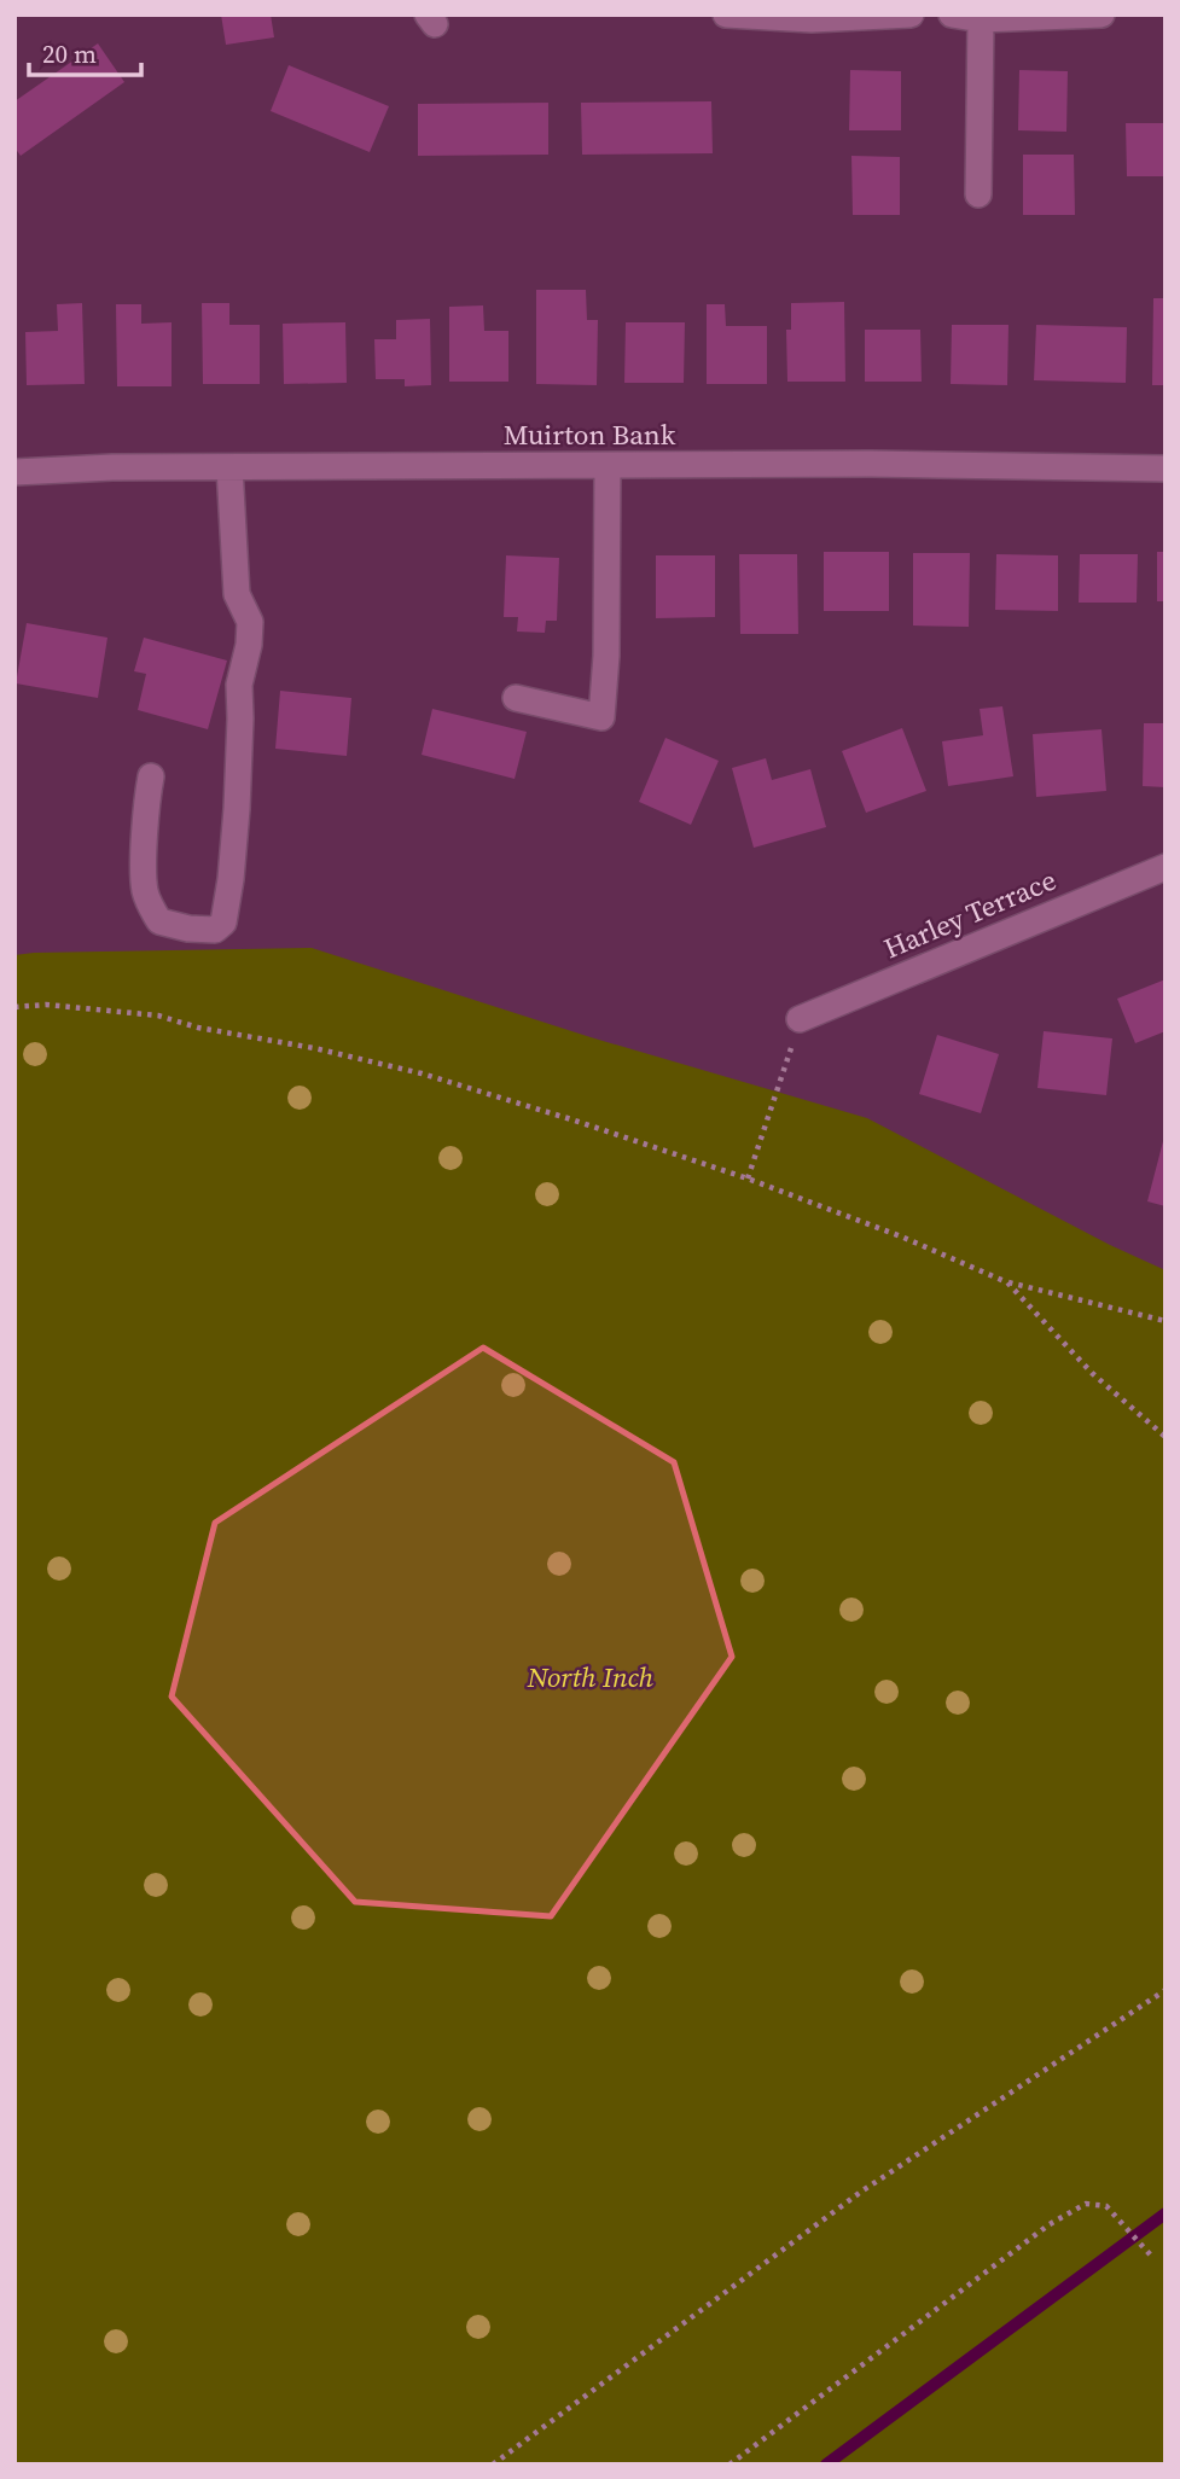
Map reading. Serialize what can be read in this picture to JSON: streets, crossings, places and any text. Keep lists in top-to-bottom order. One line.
{"streets":{"street":["Muirton Bank","Harley Terrace"]},"parks":["North Inch"],"scale_bar":"20 m"}
